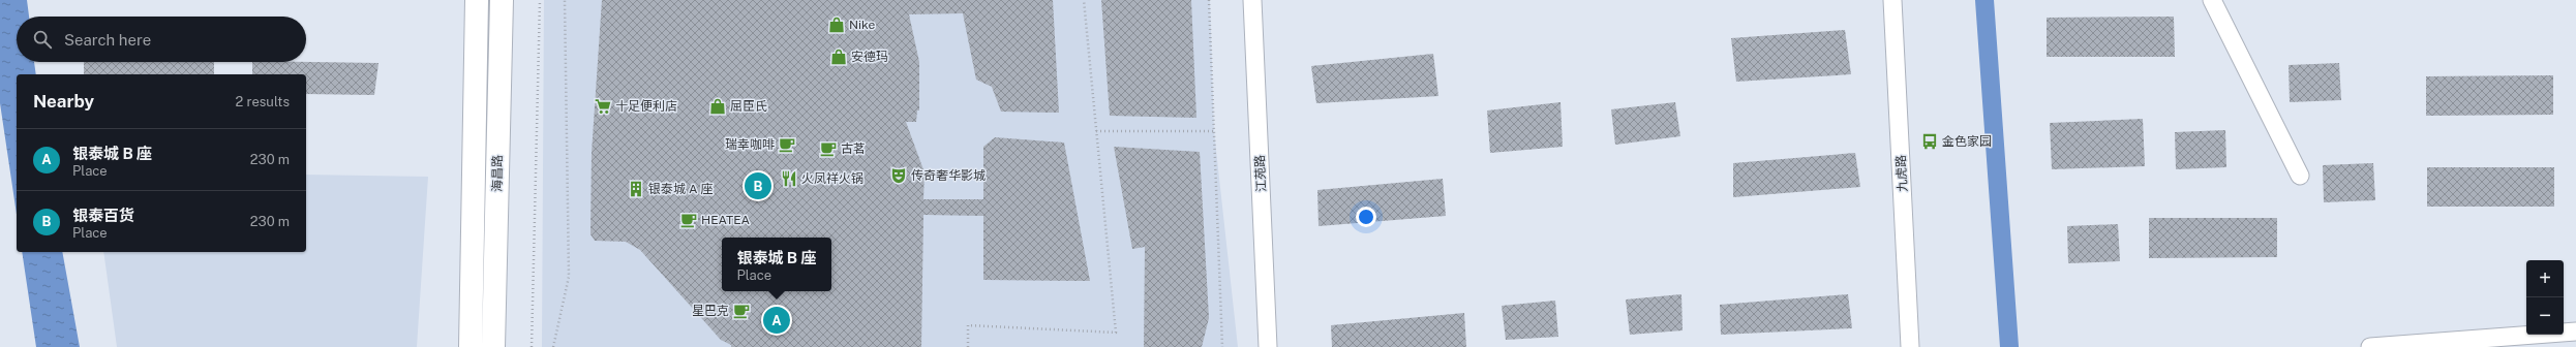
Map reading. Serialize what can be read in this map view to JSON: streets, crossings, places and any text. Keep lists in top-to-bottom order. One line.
{"streets":{"main road":["海昌路"],"street":["江苑路","九虎路"]},"places":{"shop":["Nike","安德玛","屈臣氏"],"supermarket":["十足便利店"],"bus stop":["金色家园"],"cafe":["瑞幸咖啡","古茗","HEATEA","星巴克"],"theatre":["传奇奢华影城"],"restaurant":["火凤祥火锅"],"building":["银泰城 A 座"]},"page":{"search":"Search here","heading":["Nearby","2 results"],"list":[{"mark":"A","name":"银泰城 B 座","note":"Place","value":"230 m"},{"mark":"B","name":"银泰百货","note":"Place","value":"230 m"}],"pins":["B","A"],"popup":["银泰城 B 座","Place"],"map_buttons":["+","−"]}}
